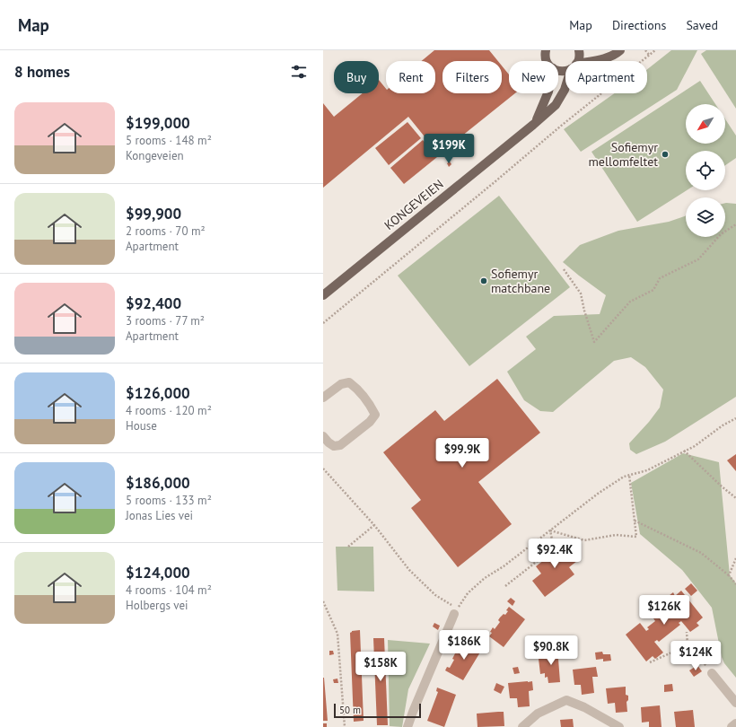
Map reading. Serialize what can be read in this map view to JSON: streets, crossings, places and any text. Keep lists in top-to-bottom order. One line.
{"streets":{"main road":["KONGEVEIEN"]},"places":["Sofiemyr mellomfeltet","Sofiemyr matchbane"],"scale_bar":"50 m","north":"bottom left","page":{"header":"Map","nav":["Map","Directions","Saved"],"heading":"8 homes","chip":["Buy","Rent","Filters","New","Apartment"],"list":[{"name":"$199,000","note":"5 rooms · 148 m² · Kongeveien"},{"name":"$99,900","note":"2 rooms · 70 m² · Apartment"},{"name":"$92,400","note":"3 rooms · 77 m² · Apartment"},{"name":"$126,000","note":"4 rooms · 120 m² · House"},{"name":"$186,000","note":"5 rooms · 133 m² · Jonas Lies vei"},{"name":"$124,000","note":"4 rooms · 104 m² · Holbergs vei"}],"price":["$199K","$99.9K","$92.4K","$126K","$186K","$90.8K","$124K","$158K"],"scale":"50 m"}}
